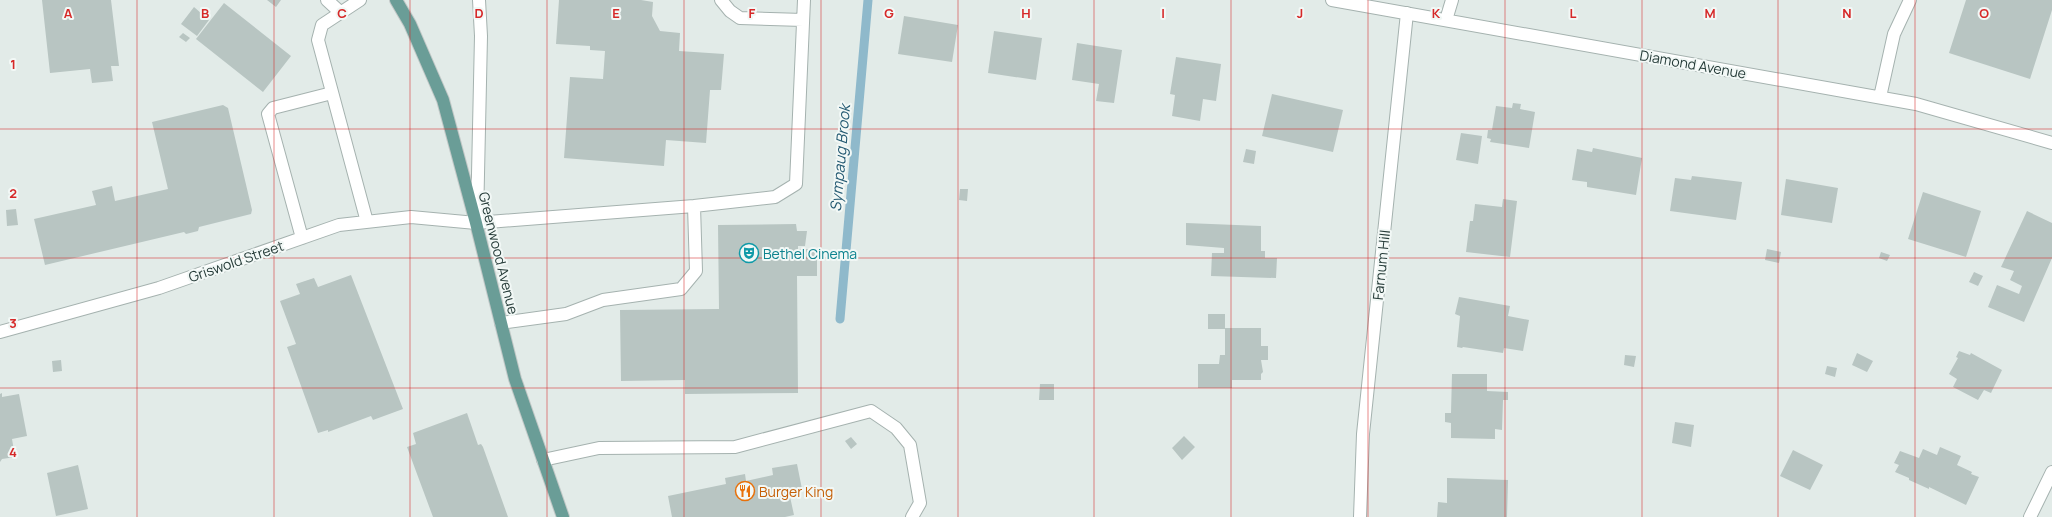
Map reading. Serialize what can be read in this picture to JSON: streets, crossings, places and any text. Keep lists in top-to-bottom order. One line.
{"streets":{"main road":["Greenwood Avenue"],"street":["Diamond Avenue","Griswold Street","Farnum Hill"]},"crossings":[["Diamond Avenue","Farnum Hill"],["Greenwood Avenue","Griswold Street"]],"water":["Sympaug Brook"],"places":{"theatre":["Bethel Cinema"],"restaurant":["Burger King"]},"grid":{"columns":["A","B","C","D","E","F","G","H","I","J","K","L","M","N","O"],"rows":["1","2","3","4"]}}
